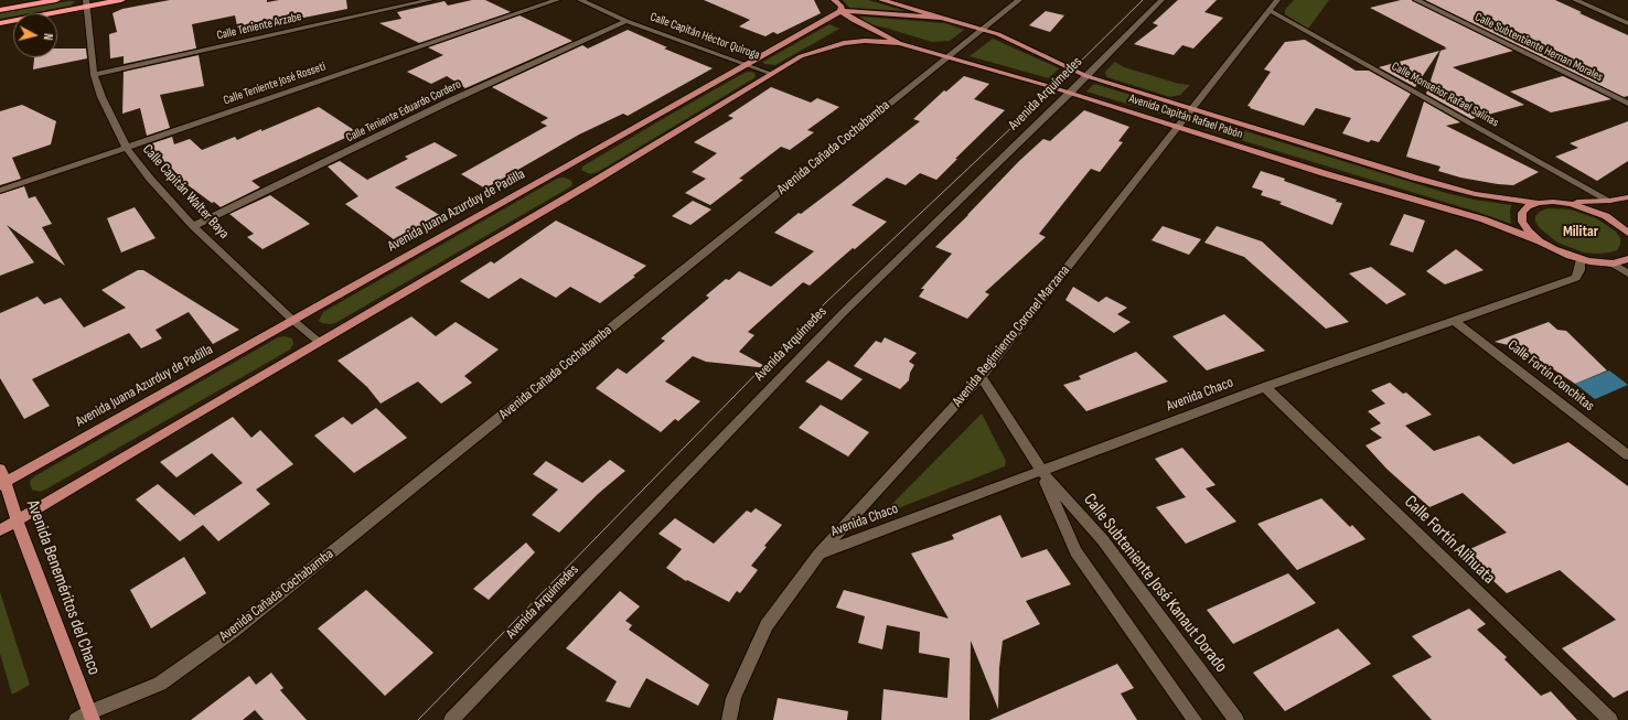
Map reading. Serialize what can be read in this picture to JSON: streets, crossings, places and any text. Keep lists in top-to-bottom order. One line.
{"streets":{"main road":["Avenida Capitán Rafael Pabón","Avenida Juana Azurduy de Padilla","Avenida Beneméritos del Chaco"],"street":["Calle Teniente Arzabe","Calle Capitán Héctor Quiroga","Calle Subtentiente Hernan Morales","Calle Teniente José Rosseti","Avenida Arquímedes","Calle Monseñor Rafael Salinas","Calle Teniente Eduardo Cordero","Avenida Cañada Cochabamba","Calle Capitán Walter Baya","Avenida Regimiento Coronel Marzana","Calle Fortín Conchitas","Avenida Chaco","Calle Fortín Alihuata","Calle Subteniente José Kanaut Dorado"]},"crossings":[["Calle Teniente Arzabe","Calle Capitán Walter Baya"],["Calle Capitán Héctor Quiroga","Calle Teniente Eduardo Cordero"],["Calle Capitán Héctor Quiroga","Avenida Juana Azurduy de Padilla"],["Calle Teniente José Rosseti","Calle Capitán Walter Baya"],["Avenida Arquímedes","Avenida Capitán Rafael Pabón"],["Calle Monseñor Rafael Salinas","Avenida Regimiento Coronel Marzana"],["Calle Teniente Eduardo Cordero","Calle Capitán Walter Baya"],["Avenida Capitán Rafael Pabón","Avenida Cañada Cochabamba"],["Avenida Capitán Rafael Pabón","Avenida Juana Azurduy de Padilla"],["Avenida Capitán Rafael Pabón","Avenida Regimiento Coronel Marzana"],["Avenida Capitán Rafael Pabón","Avenida Chaco"],["Avenida Cañada Cochabamba","Avenida Beneméritos del Chaco"],["Calle Capitán Walter Baya","Avenida Juana Azurduy de Padilla"],["Avenida Juana Azurduy de Padilla","Avenida Beneméritos del Chaco"],["Avenida Regimiento Coronel Marzana","Avenida Chaco"],["Avenida Regimiento Coronel Marzana","Calle Subteniente José Kanaut Dorado"],["Calle Fortín Conchitas","Avenida Chaco"],["Avenida Chaco","Calle Fortín Alihuata"],["Avenida Chaco","Calle Subteniente José Kanaut Dorado"]],"districts":["Militar"],"north":"right"}
